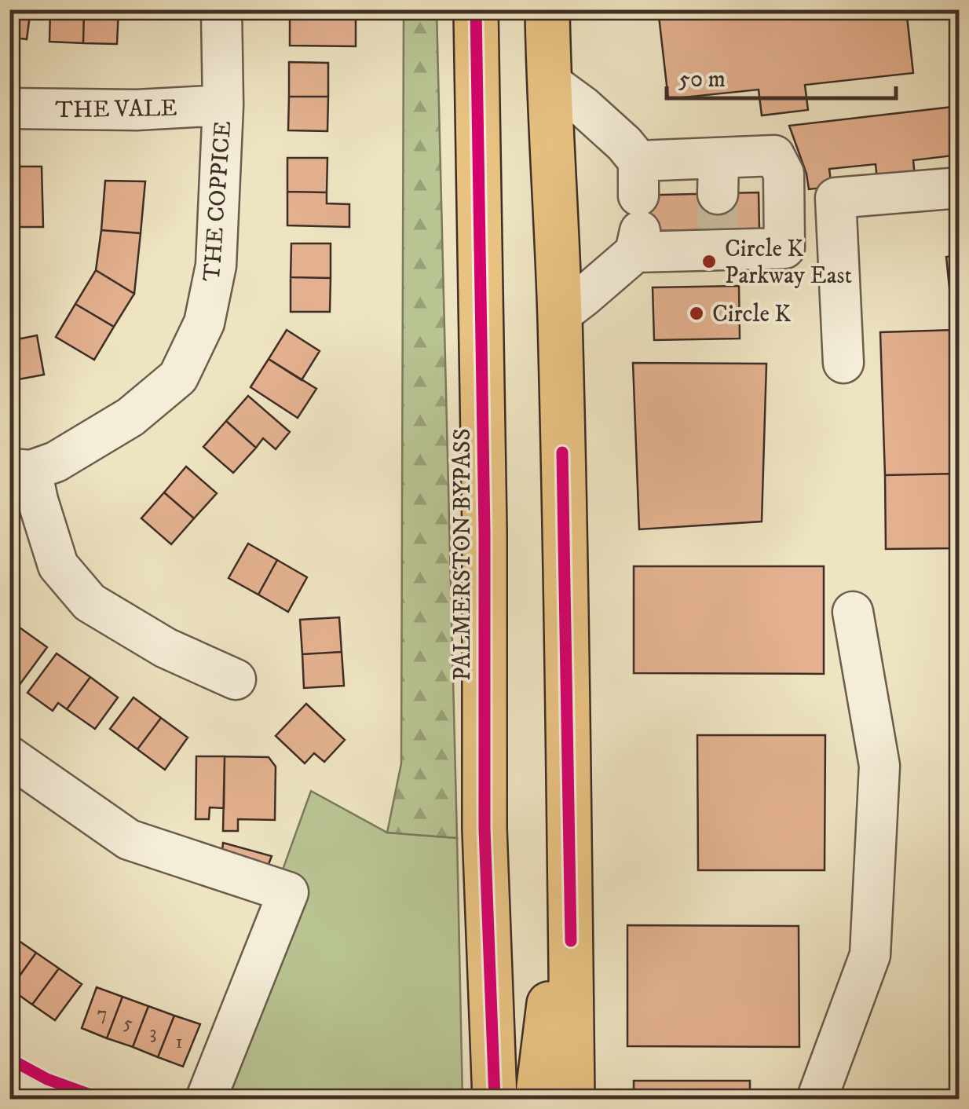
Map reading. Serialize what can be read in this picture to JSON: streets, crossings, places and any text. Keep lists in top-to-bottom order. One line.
{"streets":{"main road":["PALMERSTON BYPASS"],"street":["THE VALE","THE COPPICE"]},"crossings":[["THE VALE","THE COPPICE"]],"places":["Circle K Parkway East","Circle K"],"house_numbers":["7","5","3","1"],"scale_bar":"50 m"}
